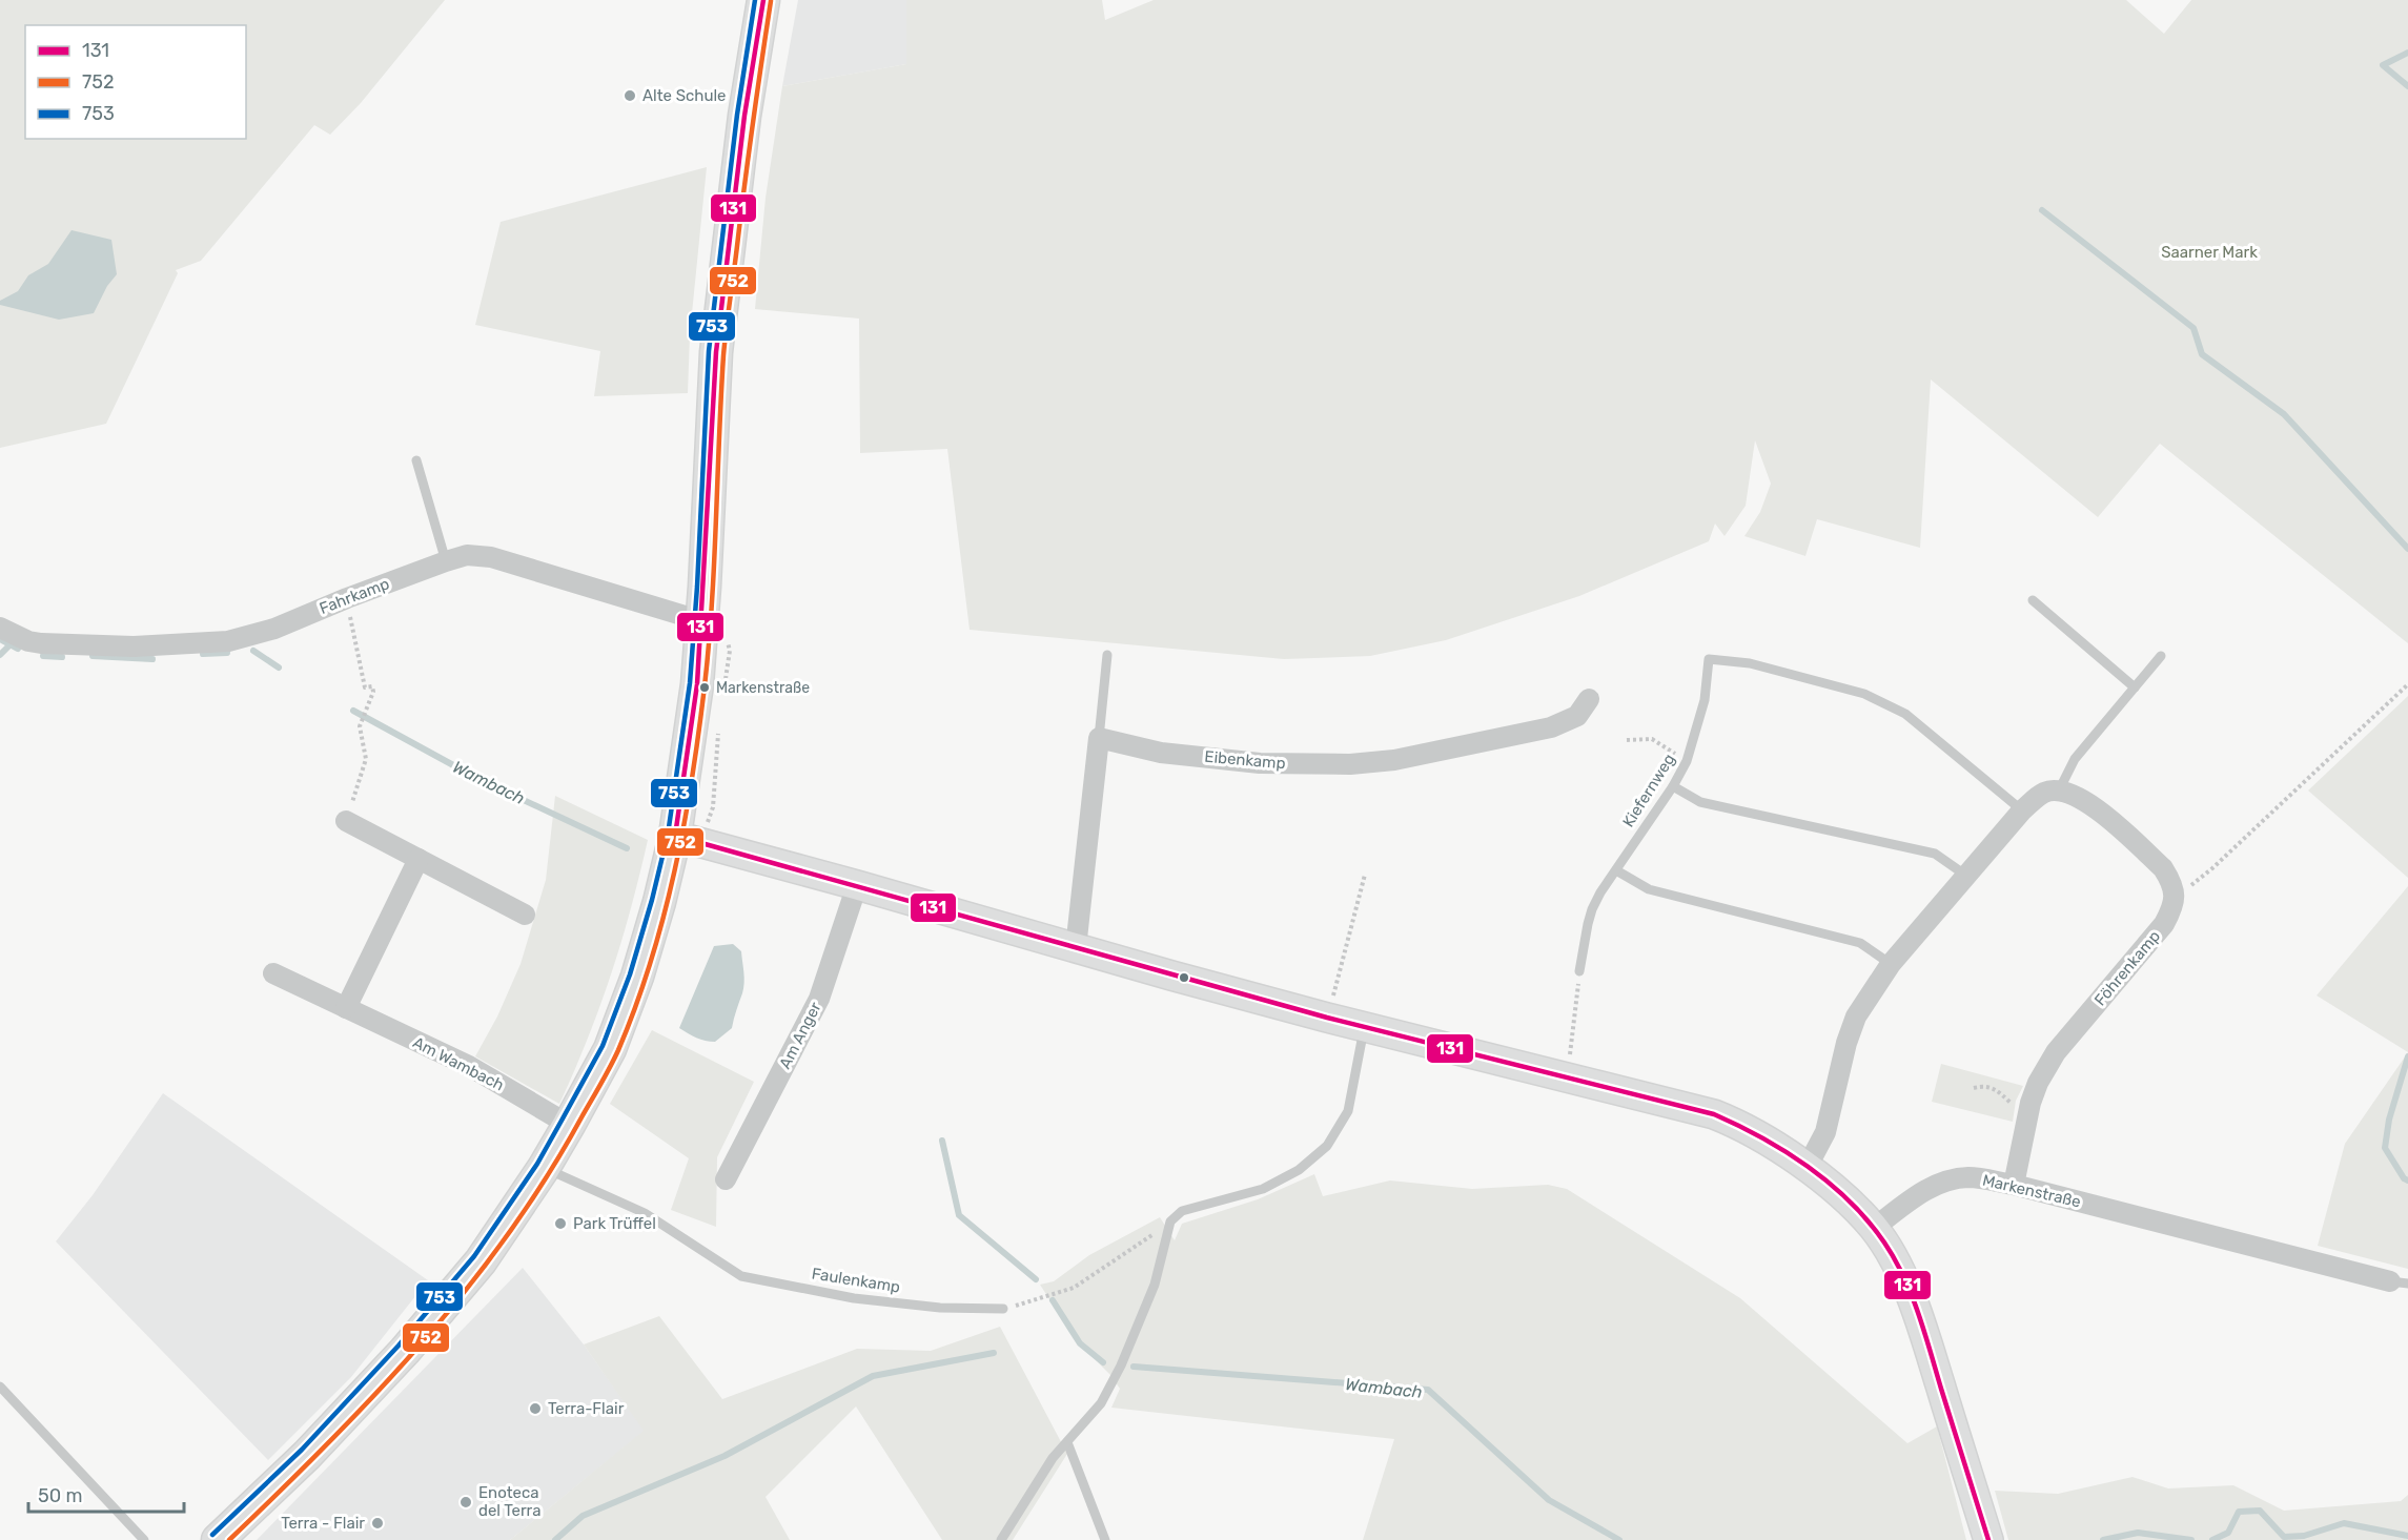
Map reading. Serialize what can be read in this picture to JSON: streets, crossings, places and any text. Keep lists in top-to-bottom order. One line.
{"streets":{"street":["Fahrkamp","Eibenkamp","Föhrenkamp","Am Anger","Am Wambach","Markenstraße"],"lane":["Kiefernweg","Faulenkamp"]},"crossings":[["Föhrenkamp","Markenstraße"]],"water":["Wambach"],"parks":["Saarner Mark"],"places":["Alte Schule","Markenstraße","Park Trüffel","Terra-Flair","Enoteca del Terra","Terra - Flair"],"lines":["transit line 131","transit line 753","transit line 752"],"legend":["131","752","753"],"scale_bar":"50 m"}
